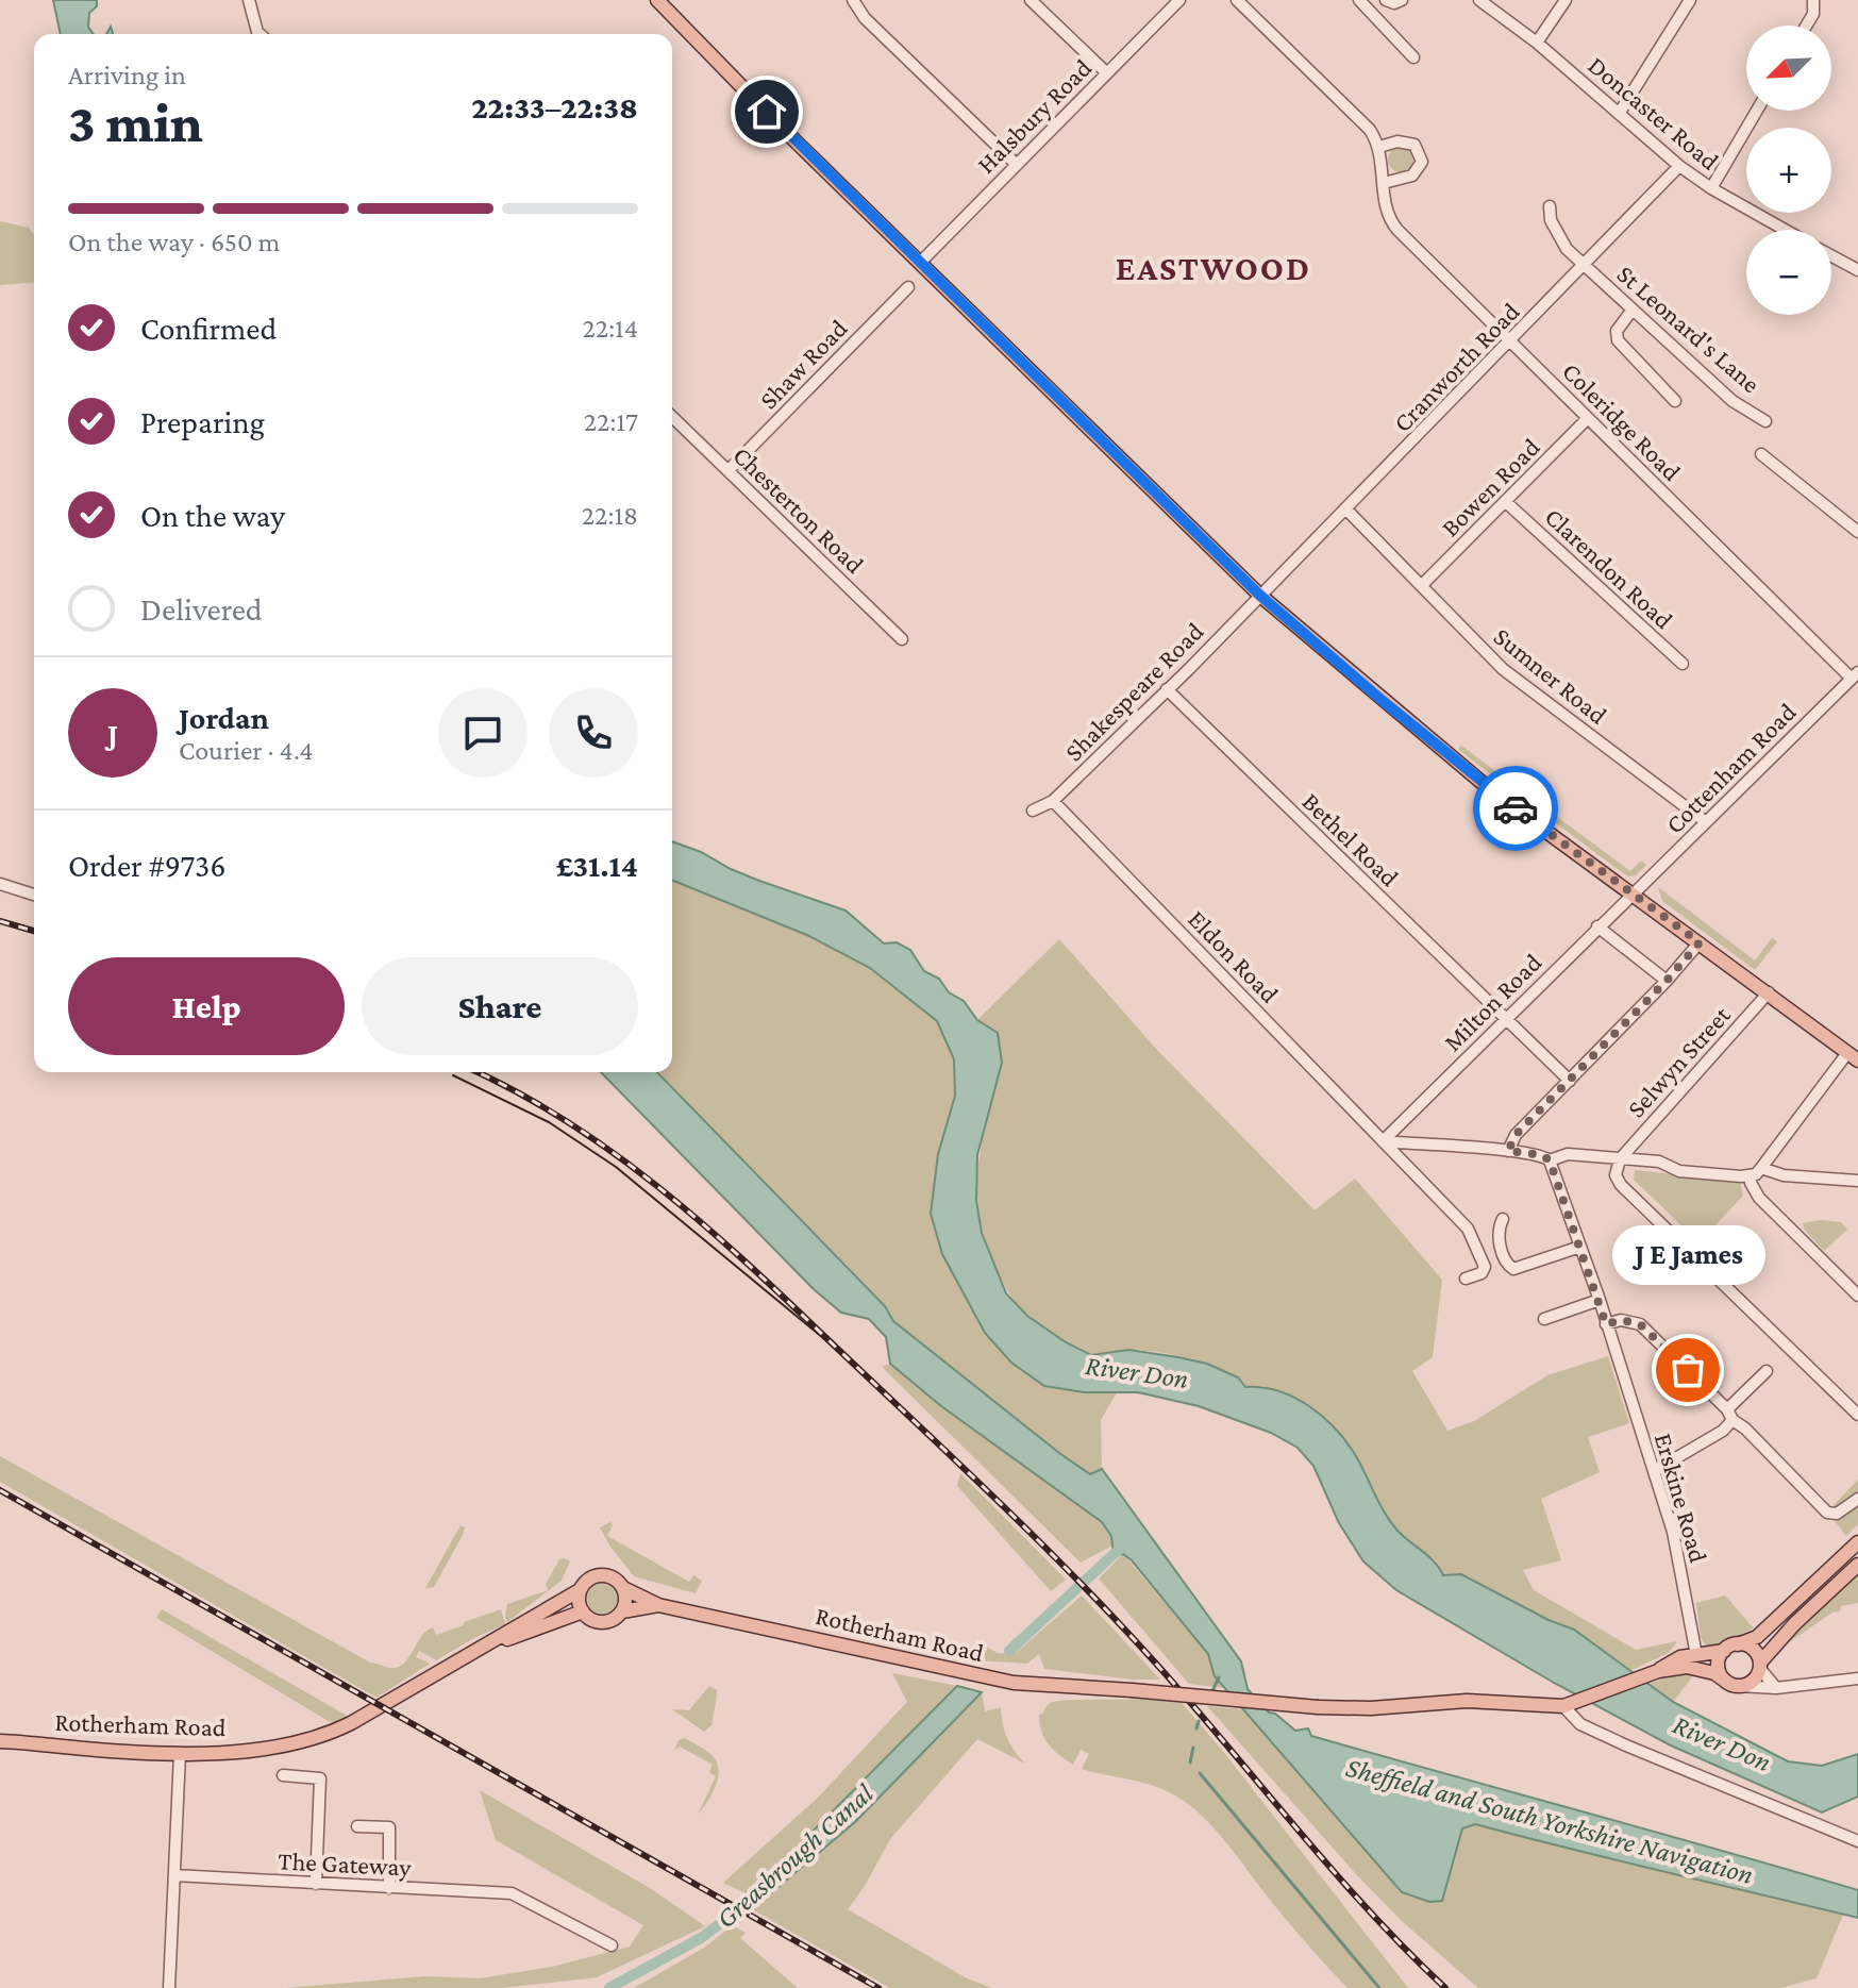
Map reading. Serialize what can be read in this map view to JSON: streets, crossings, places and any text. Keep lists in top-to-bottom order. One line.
{"streets":{"main road":["Rotherham Road"],"street":["Doncaster Road","Halsbury Road","St Leonard's Lane","Shaw Road","Cranworth Road","Coleridge Road","Bowen Road","Chesterton Road","Clarendon Road","Sumner Road","Shakespeare Road","Cottenham Road","Bethel Road","Eldon Road","Milton Road","Selwyn Street","Erskine Road","The Gateway"]},"crossings":[["Doncaster Road","Cranworth Road"],["St Leonard's Lane","Cranworth Road"],["Shaw Road","Chesterton Road"],["Cranworth Road","Coleridge Road"],["Cranworth Road","Sumner Road"],["Cranworth Road","Shakespeare Road"],["Coleridge Road","Bowen Road"],["Coleridge Road","Cottenham Road"],["Bowen Road","Clarendon Road"],["Bowen Road","Sumner Road"],["Sumner Road","Cottenham Road"],["Shakespeare Road","Bethel Road"],["Shakespeare Road","Eldon Road"],["Cottenham Road","Milton Road"],["Bethel Road","Milton Road"],["Eldon Road","Milton Road"]],"districts":["EASTWOOD"],"water":["River Don","Sheffield and South Yorkshire Navigation","Greasbrough Canal"],"places":["J E James"],"north":"bottom left","page":{"map_buttons":["+","−"],"heading":["3 min","Arriving in","22:33–22:38"],"panel":["Jordan","Courier · 4.4","Order #9736","£31.14"],"bar":"On the way · 650 m","list":[["Confirmed","22:14"],["Preparing","22:17"],["On the way","22:18"],"Delivered"],"round":"J","buttons":["Help","Share"],"bubble":"J E James"}}
